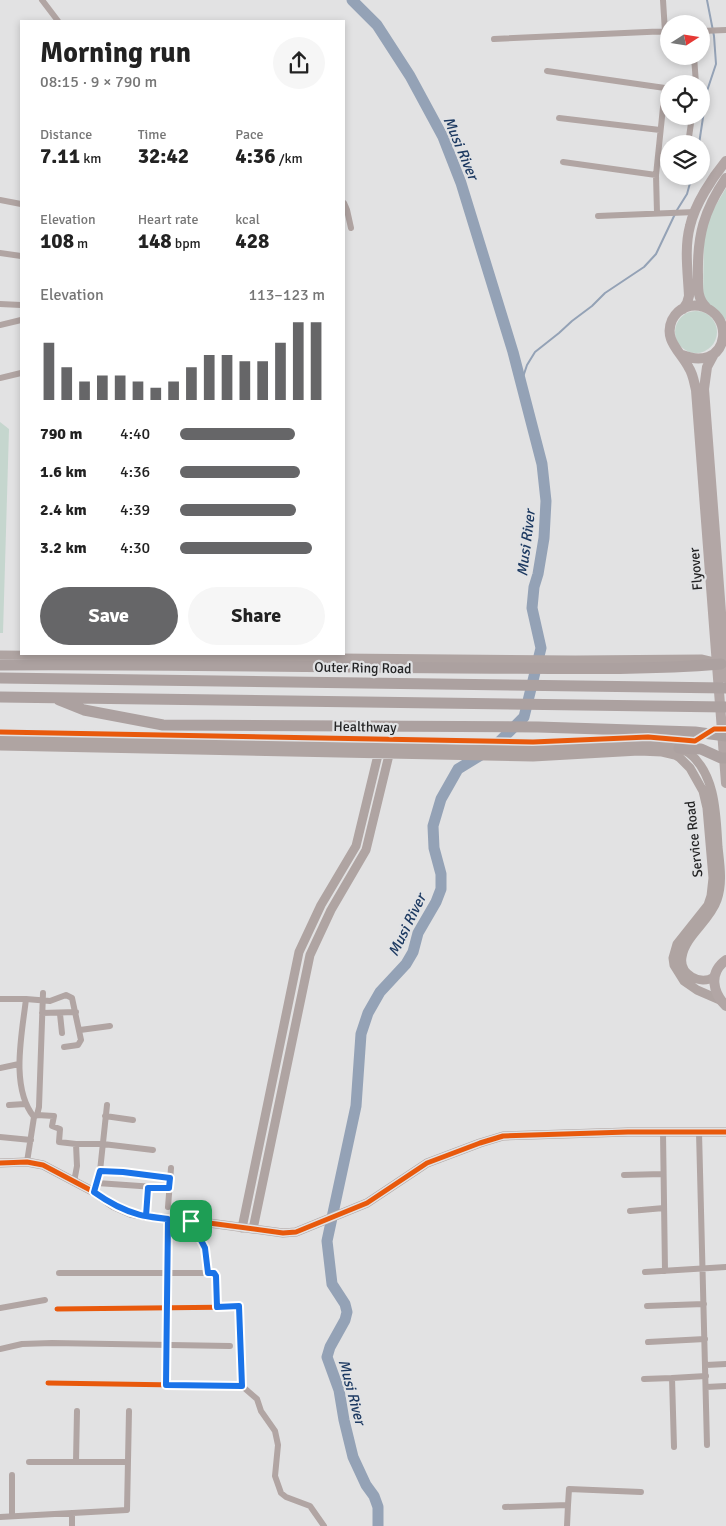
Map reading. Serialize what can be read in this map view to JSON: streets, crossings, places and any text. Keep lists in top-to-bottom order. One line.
{"streets":{"highway":["Outer Ring Road"],"main road":["Flyover","Service Road"],"cycle path":["Healthway"]},"water":["Musi River"],"north":"right","page":{"heading":["Morning run","08:15 · 9 × 790 m"],"stats":[["Distance","7.11 km"],["Time","32:42"],["Pace","4:36 /km"],["Elevation","108 m"],["Heart rate","148 bpm"],["kcal","428"]],"chart":["Elevation","113–123 m"],"list":[{"name":"790 m","note":"4:40"},{"name":"1.6 km","note":"4:36"},{"name":"2.4 km","note":"4:39"},{"name":"3.2 km","note":"4:30"}],"buttons":["Save","Share"]}}
